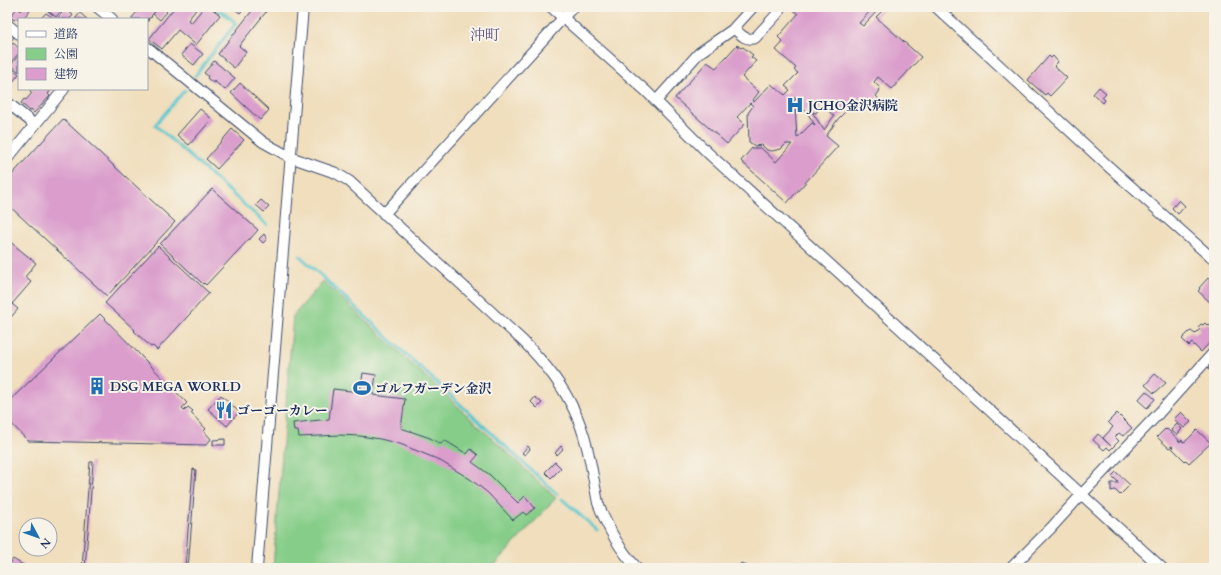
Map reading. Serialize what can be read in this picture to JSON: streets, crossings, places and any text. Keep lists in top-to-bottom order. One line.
{"districts":["沖町"],"places":{"hospital":["JCHO金沢病院"],"building":["DSG MEGA WORLD"],"sports":["ゴルフガーデン金沢"],"restaurant":["ゴーゴーカレー"]},"legend":["道路","公園","建物"],"north":"bottom right"}
